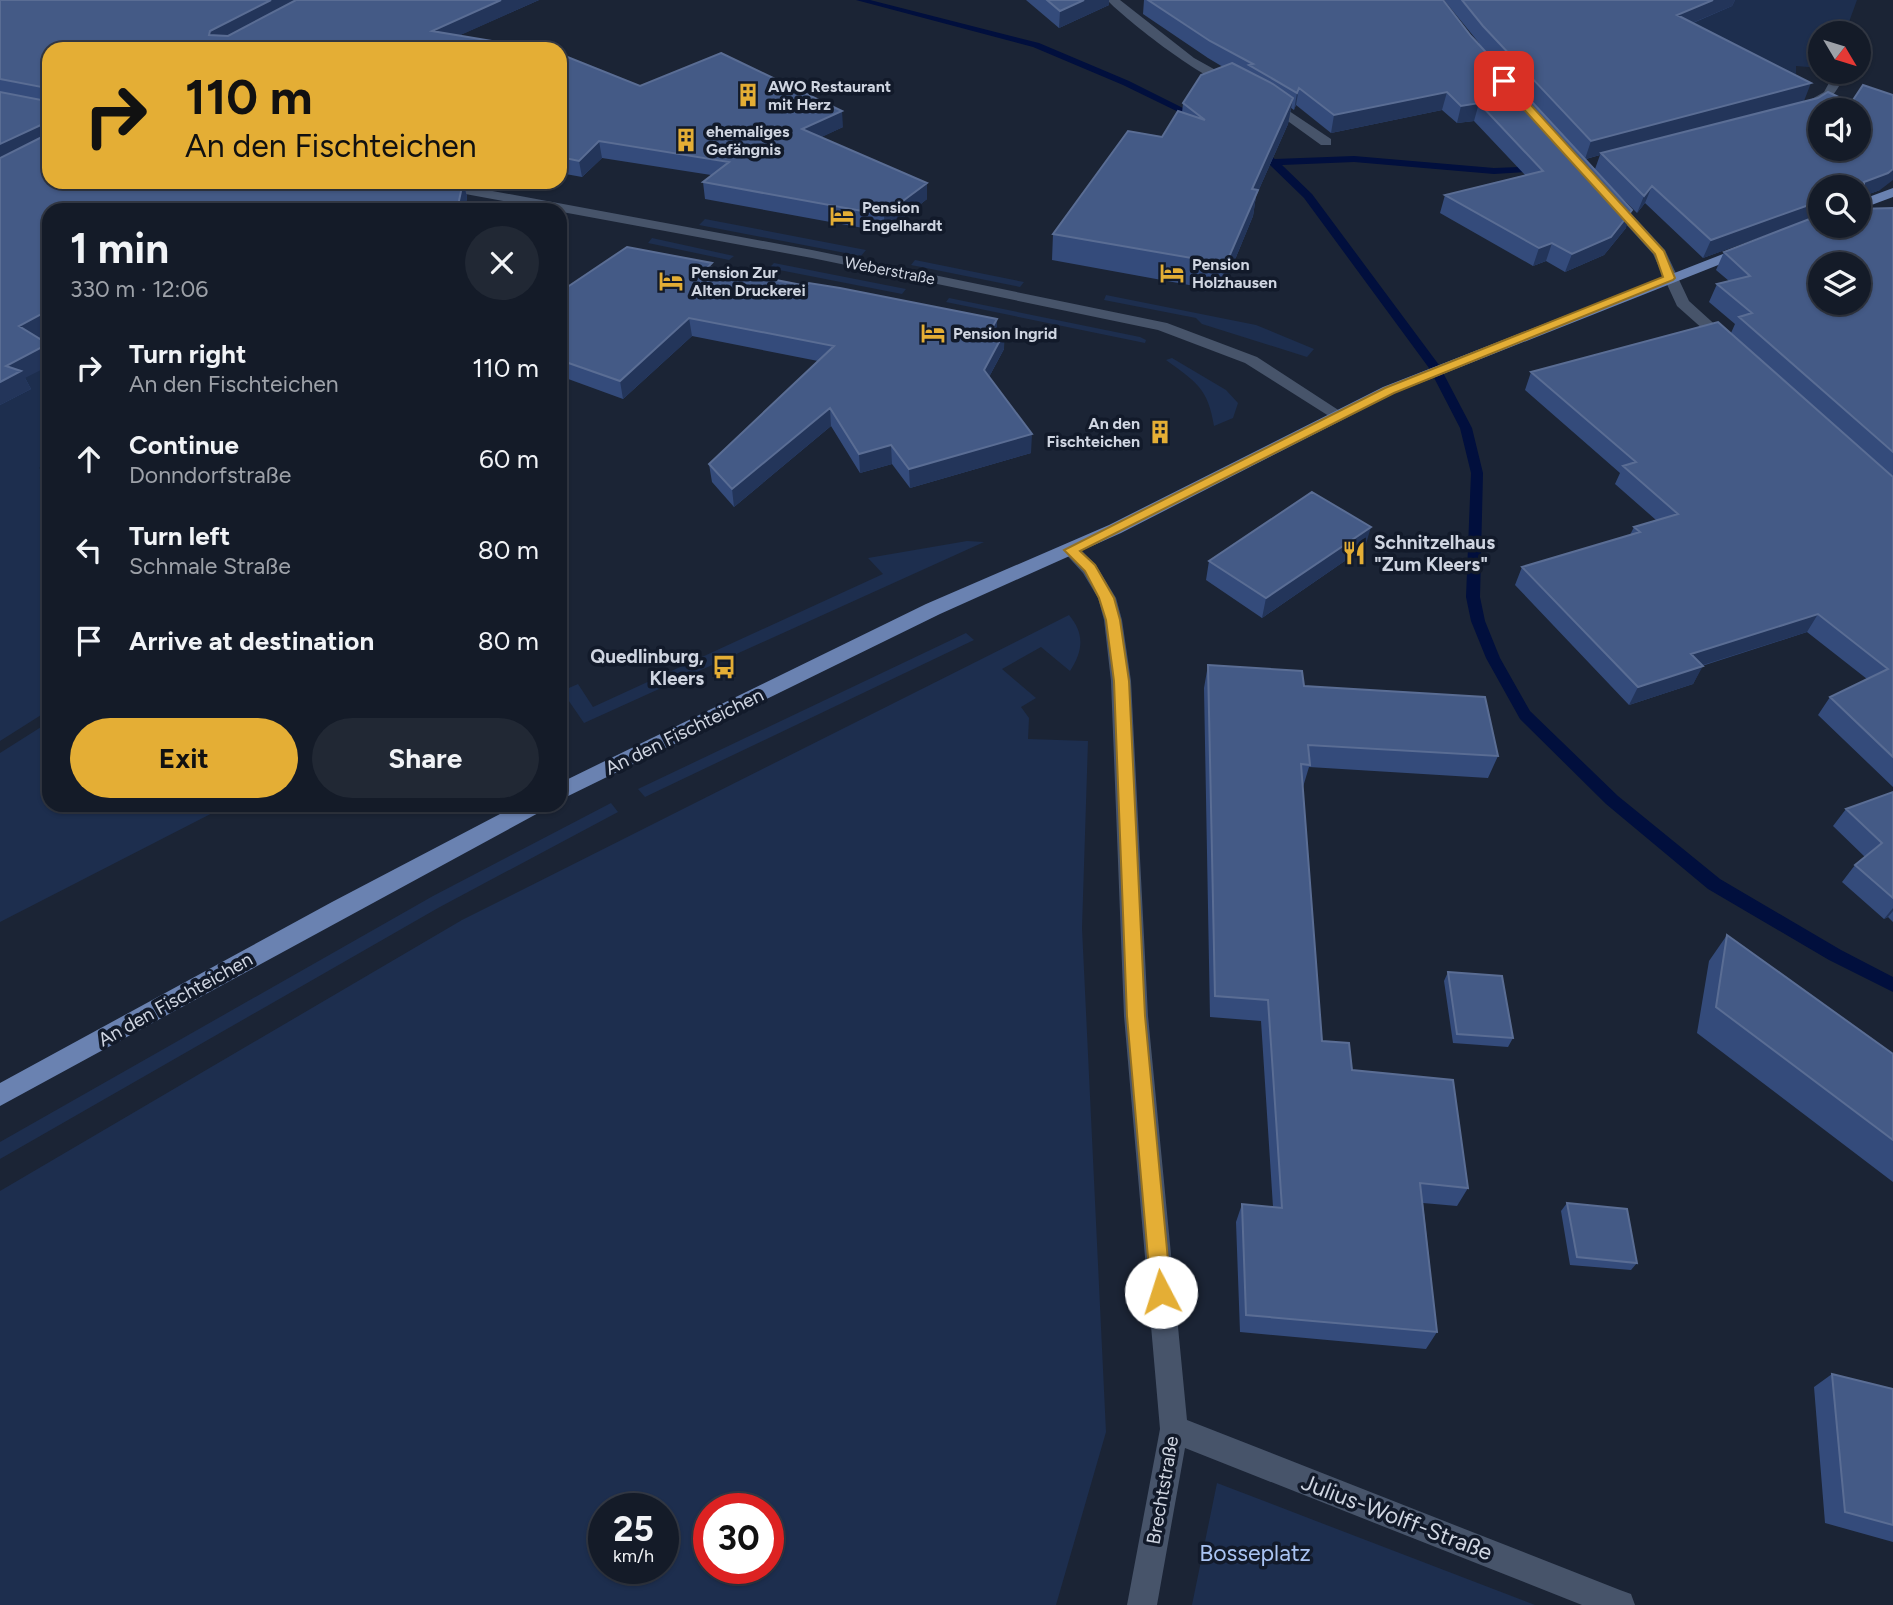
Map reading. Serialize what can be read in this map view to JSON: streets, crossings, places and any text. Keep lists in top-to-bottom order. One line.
{"streets":{"main road":["An den Fischteichen"],"street":["Weberstraße","Brechtstraße","Julius-Wolff-Straße"]},"crossings":[["Weberstraße","An den Fischteichen"],["An den Fischteichen","Brechtstraße"],["Brechtstraße","Julius-Wolff-Straße"]],"parks":["Bosseplatz"],"places":{"building":["AWO Restaurant mit Herz","ehemaliges Gefängnis","An den Fischteichen"],"hotel":["Pension Engelhardt","Pension Holzhausen","Pension Zur Alten Druckerei","Pension Ingrid"],"restaurant":["Schnitzelhaus \"Zum Kleers\""],"bus stop":["Quedlinburg, Kleers"]},"north":"bottom right","page":{"turn":["110 m","An den Fischteichen"],"heading":["1 min","330 m · 12:06"],"list":[{"name":"Turn right","note":"An den Fischteichen","value":"110 m"},{"name":"Continue","note":"Donndorfstraße","value":"60 m"},{"name":"Turn left","note":"Schmale Straße","value":"80 m"},{"name":"Arrive at destination","value":"80 m"}],"buttons":["Exit","Share"],"speed":"25 km/h","limit":"30"}}
